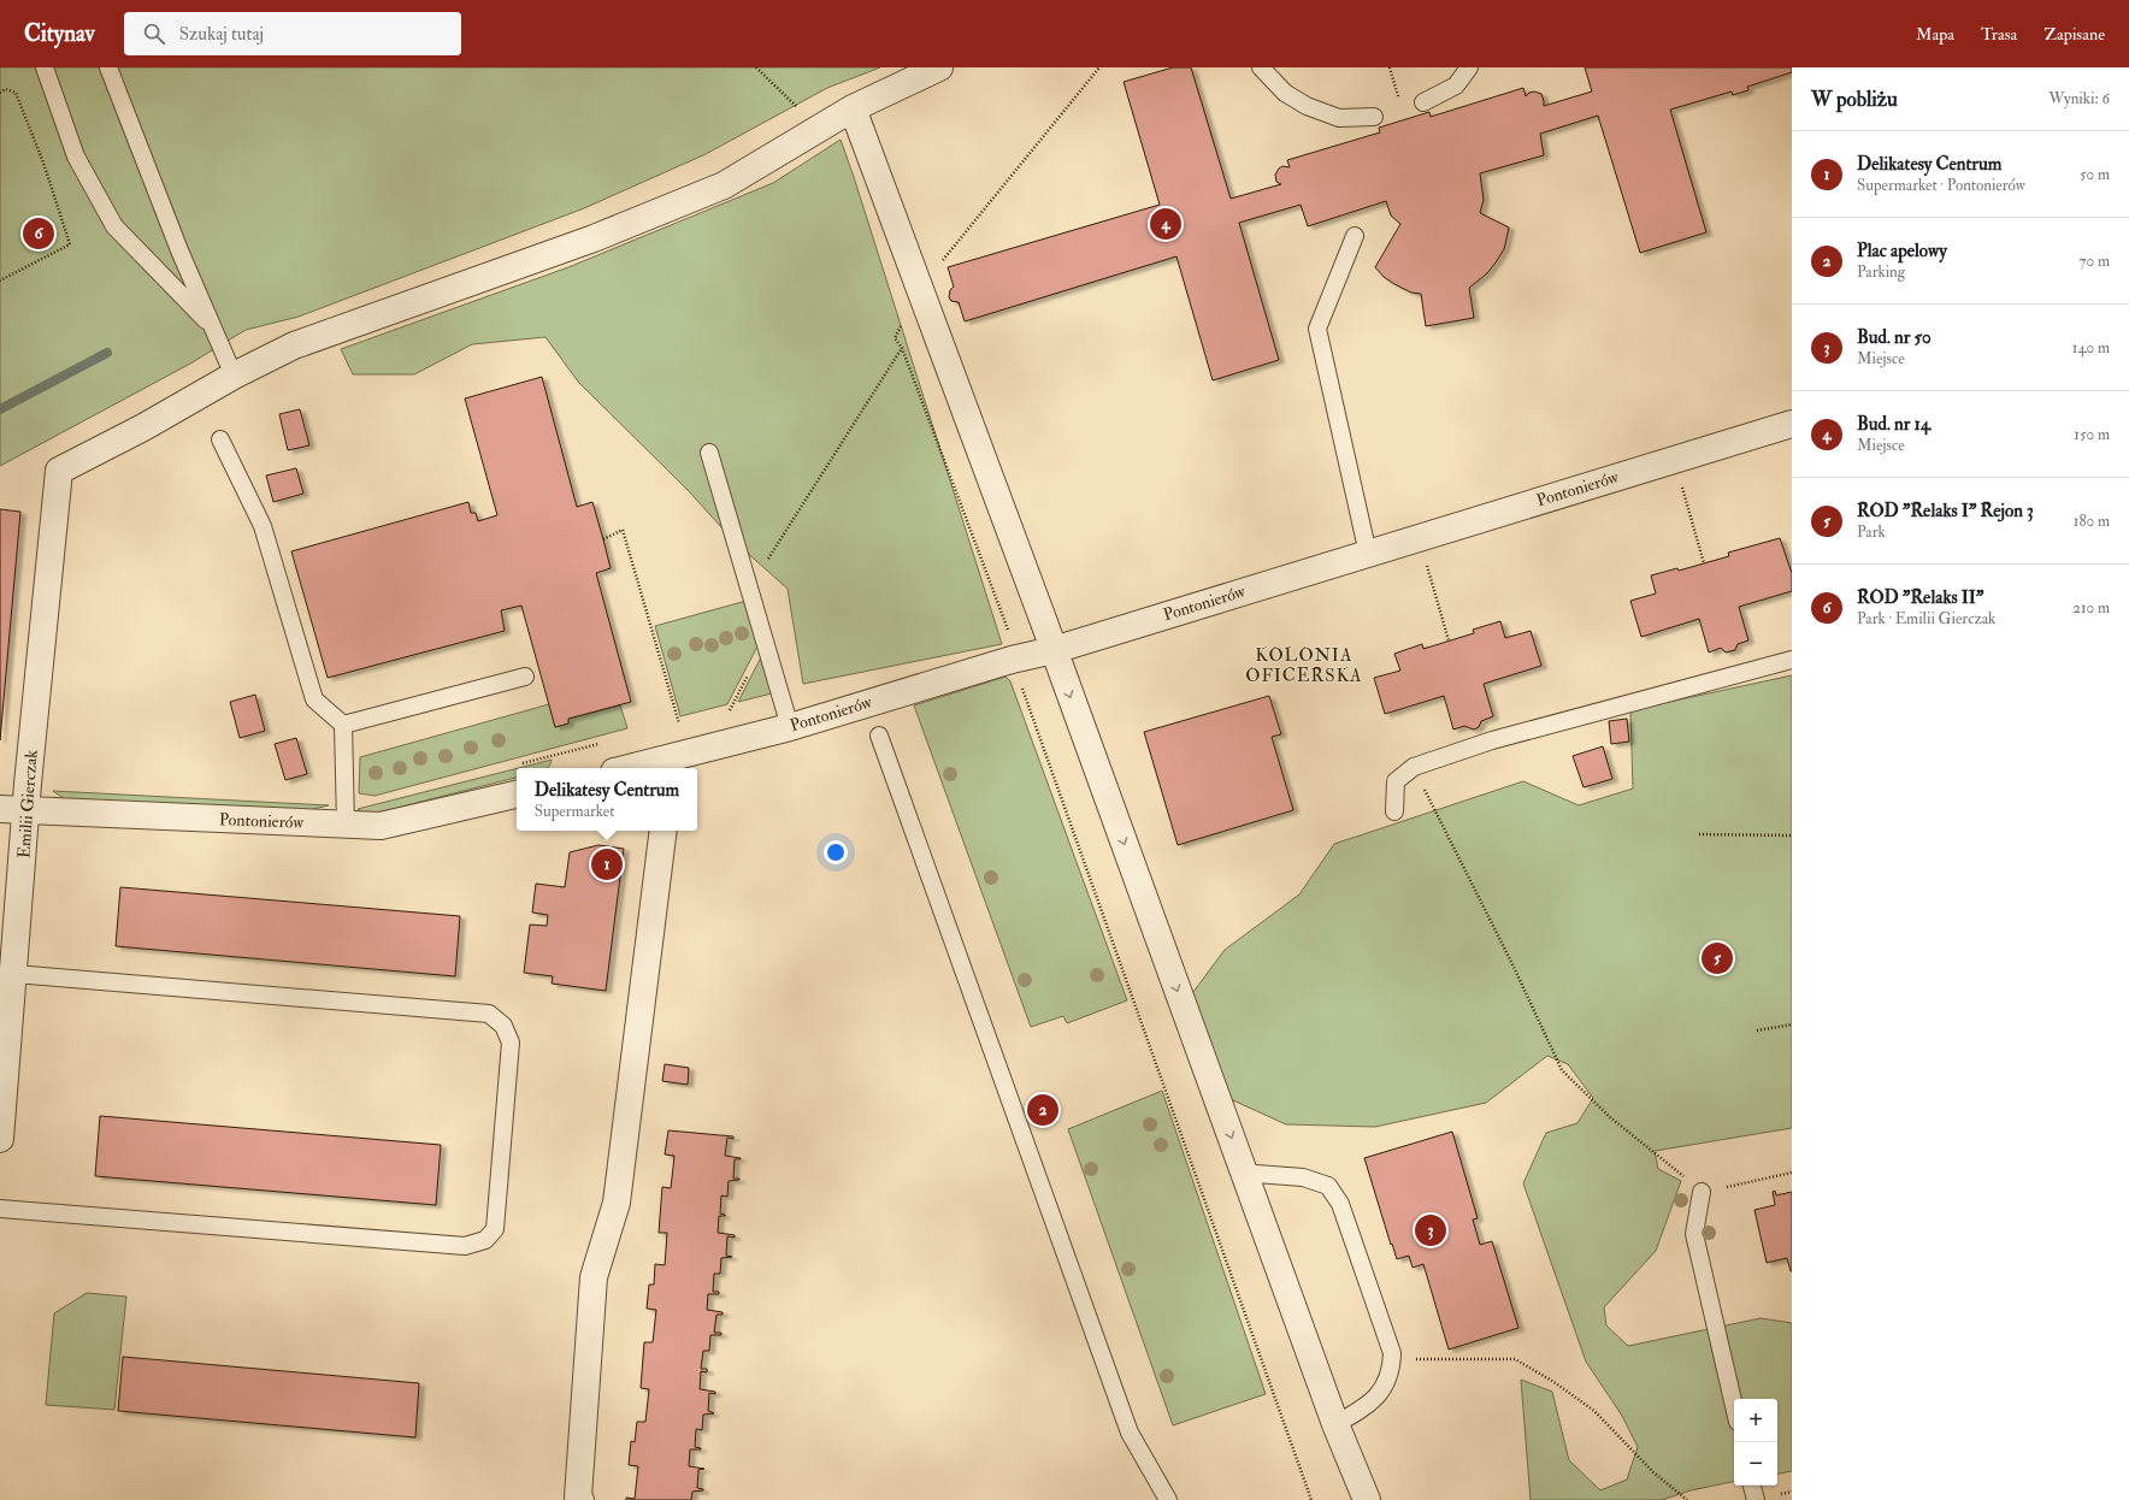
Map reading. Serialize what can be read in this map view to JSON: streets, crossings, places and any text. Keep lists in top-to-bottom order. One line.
{"streets":{"street":["Pontonierów","Emilii Gierczak"]},"crossings":[["Pontonierów","Emilii Gierczak"]],"districts":["KOLONIA OFICERSKA"],"page":{"header":"Citynav","search":"Szukaj tutaj","nav":["Mapa","Trasa","Zapisane"],"heading":["W pobliżu","Wyniki: 6"],"list":[{"mark":"1","name":"Delikatesy Centrum","note":"Supermarket · Pontonierów","value":"50 m"},{"mark":"2","name":"Plac apelowy","note":"Parking","value":"70 m"},{"mark":"3","name":"Bud. nr 50","note":"Miejsce","value":"140 m"},{"mark":"4","name":"Bud. nr 14","note":"Miejsce","value":"150 m"},{"mark":"5","name":"ROD \"Relaks I\" Rejon 3","note":"Park","value":"180 m"},{"mark":"6","name":"ROD \"Relaks II\"","note":"Park · Emilii Gierczak","value":"210 m"}],"pins":["4","6","1","5","2","3"],"popup":["Delikatesy Centrum","Supermarket"],"map_buttons":["+","−"]}}
